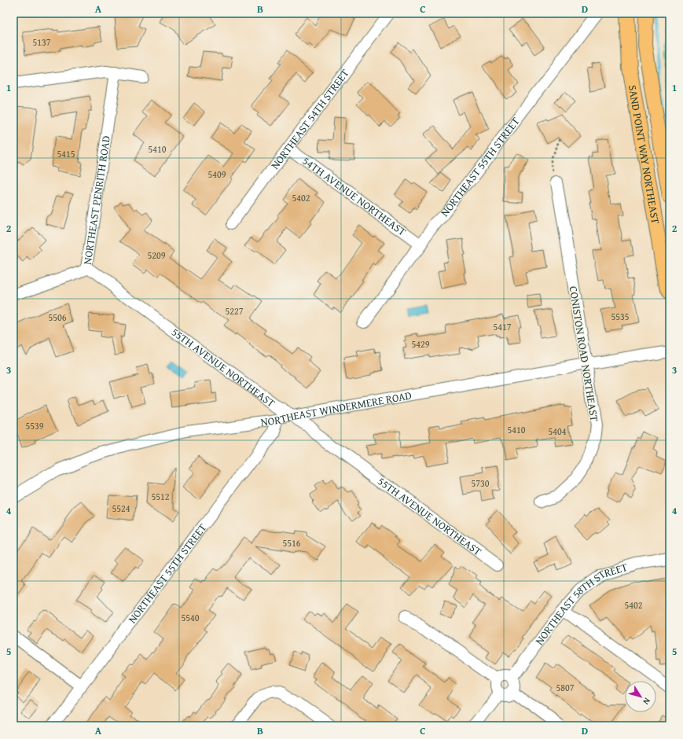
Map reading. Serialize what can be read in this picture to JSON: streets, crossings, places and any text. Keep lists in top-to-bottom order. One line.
{"streets":{"main road":["SAND POINT WAY NORTHEAST"],"street":["NORTHEAST 54TH STREET","NORTHEAST 55TH STREET","54TH AVENUE NORTHEAST","NORTHEAST PENRITH ROAD","CONISTON ROAD NORTHEAST","55TH AVENUE NORTHEAST","NORTHEAST WINDERMERE ROAD","NORTHEAST 58TH STREET"]},"crossings":[["NORTHEAST 54TH STREET","54TH AVENUE NORTHEAST"],["NORTHEAST 55TH STREET","54TH AVENUE NORTHEAST"],["NORTHEAST 55TH STREET","NORTHEAST WINDERMERE ROAD"],["NORTHEAST PENRITH ROAD","55TH AVENUE NORTHEAST"],["CONISTON ROAD NORTHEAST","NORTHEAST WINDERMERE ROAD"],["55TH AVENUE NORTHEAST","NORTHEAST WINDERMERE ROAD"]],"house_numbers":["5137","5410","5415","5409","5402","5209","5227","5535","5506","5417","5429","5539","5410","5404","5730","5512","5524","5516","5402","5540","5807"],"north":"bottom right","grid":{"columns":["A","B","C","D"],"rows":["1","2","3","4","5"]}}
